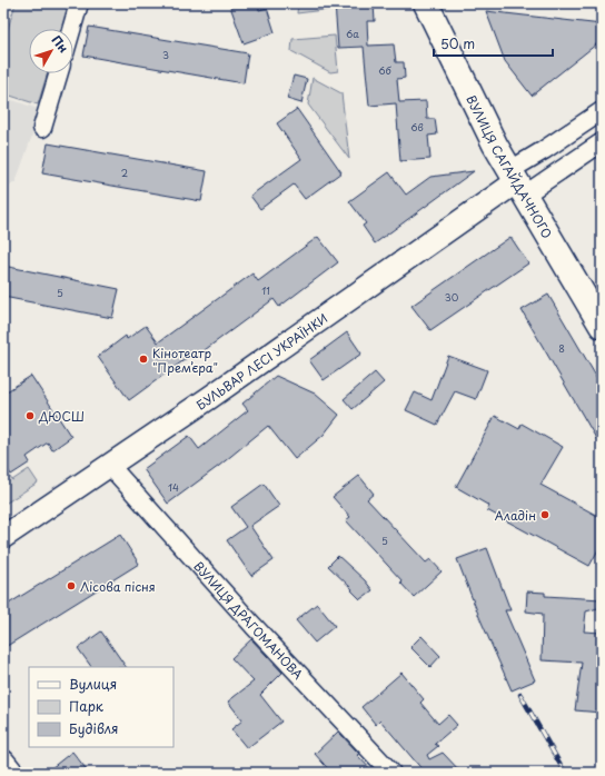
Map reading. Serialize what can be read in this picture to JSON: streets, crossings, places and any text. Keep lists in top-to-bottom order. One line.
{"streets":{"main road":["ВУЛИЦЯ САГАЙДАЧНОГО"],"street":["БУЛЬВАР ЛЕСІ УКРАЇНКИ","ВУЛИЦЯ ДРАГОМАНОВА"]},"crossings":[["ВУЛИЦЯ САГАЙДАЧНОГО","БУЛЬВАР ЛЕСІ УКРАЇНКИ"],["БУЛЬВАР ЛЕСІ УКРАЇНКИ","ВУЛИЦЯ ДРАГОМАНОВА"]],"places":["Кінотеатр \"Прем’єра\"","ДЮСШ","Аладін","Лісова пісня"],"house_numbers":["6а","3","6б","6в","2","11","5","30","8","14","5"],"legend":["Вулиця","Парк","Будівля"],"scale_bar":"50 m","north":"top right"}
